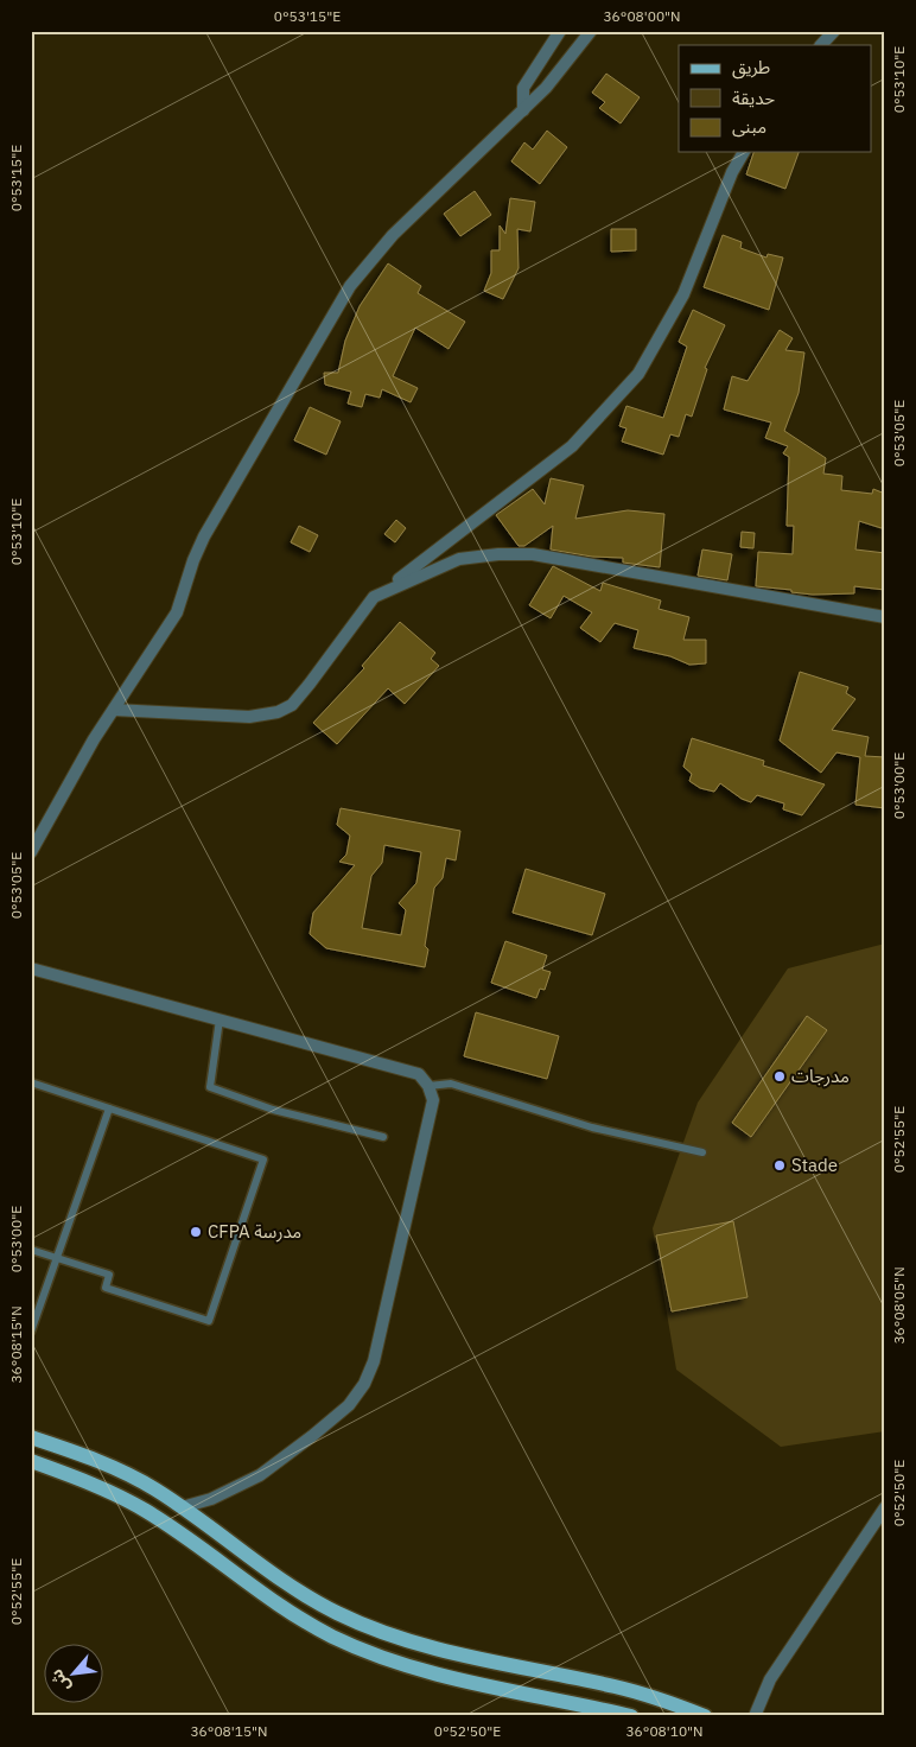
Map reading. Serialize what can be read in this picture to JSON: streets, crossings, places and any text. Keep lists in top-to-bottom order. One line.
{"places":["مدرجات","Stade","CFPA مدرسة"],"legend":["طريق","حديقة","مبنى"],"north":"bottom left","coordinates":["0°53'15\"E","36°08'00\"N","0°53'10\"E","0°53'05\"E","0°53'00\"E","0°52'55\"E","36°08'05\"N","36°08'15\"N","0°52'50\"E","36°08'10\"N"]}
